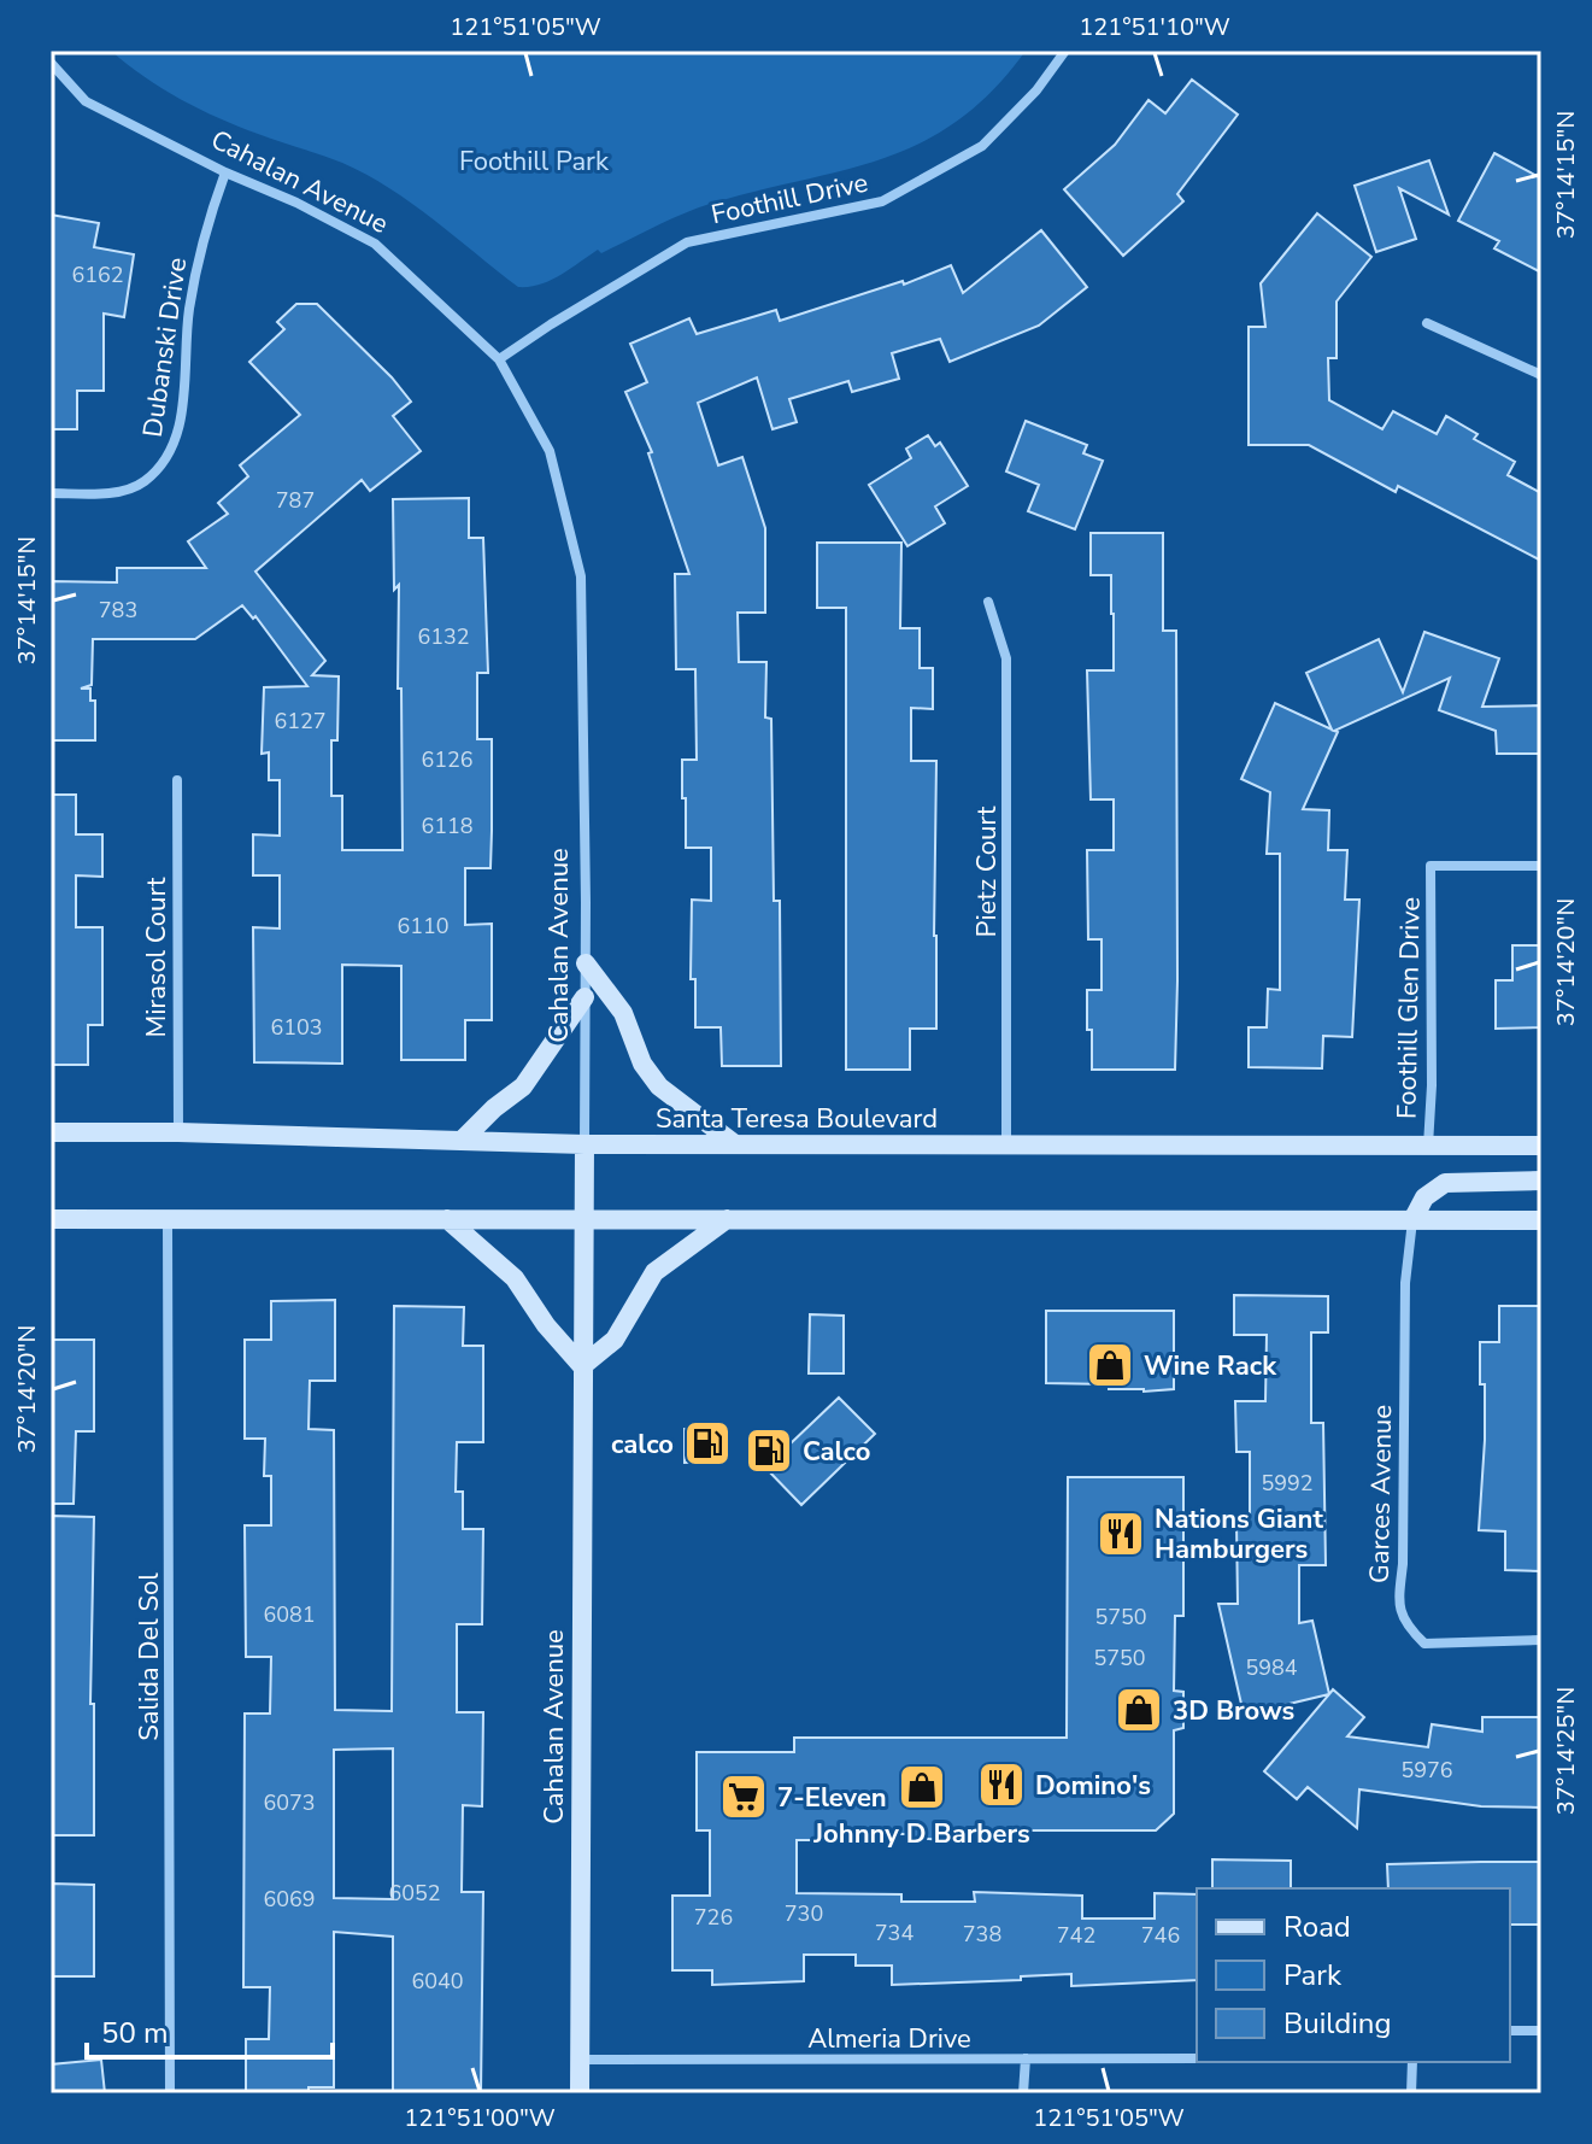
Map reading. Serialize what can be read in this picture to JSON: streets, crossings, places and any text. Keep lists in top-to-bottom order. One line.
{"streets":{"main road":["Cahalan Avenue","Santa Teresa Boulevard"],"street":["Foothill Drive","Dubanski Drive","Pietz Court","Mirasol Court","Foothill Glen Drive","Garces Avenue","Salida Del Sol","Almeria Drive"]},"crossings":[["Cahalan Avenue","Foothill Drive"],["Cahalan Avenue","Dubanski Drive"],["Cahalan Avenue","Santa Teresa Boulevard"],["Cahalan Avenue","Almeria Drive"],["Pietz Court","Santa Teresa Boulevard"],["Mirasol Court","Santa Teresa Boulevard"],["Foothill Glen Drive","Santa Teresa Boulevard"]],"parks":["Foothill Park"],"places":{"shop":["Wine Rack","3D Brows","Johnny D Barbers"],"fuel station":["calco","Calco"],"restaurant":["Nations Giant Hamburgers","Domino's"],"supermarket":["7-Eleven"]},"house_numbers":["6162","787","783","6132","6127","6126","6118","6110","6103","5992","6081","5750","5750","5984","5976","6073","6052","6069","730","726","734","738","742","746","6040"],"legend":["Road","Park","Building"],"scale_bar":"50 m","coordinates":["121°51'05\"W","121°51'10\"W","37°14'15\"N","37°14'20\"N","37°14'25\"N","121°51'00\"W"]}
